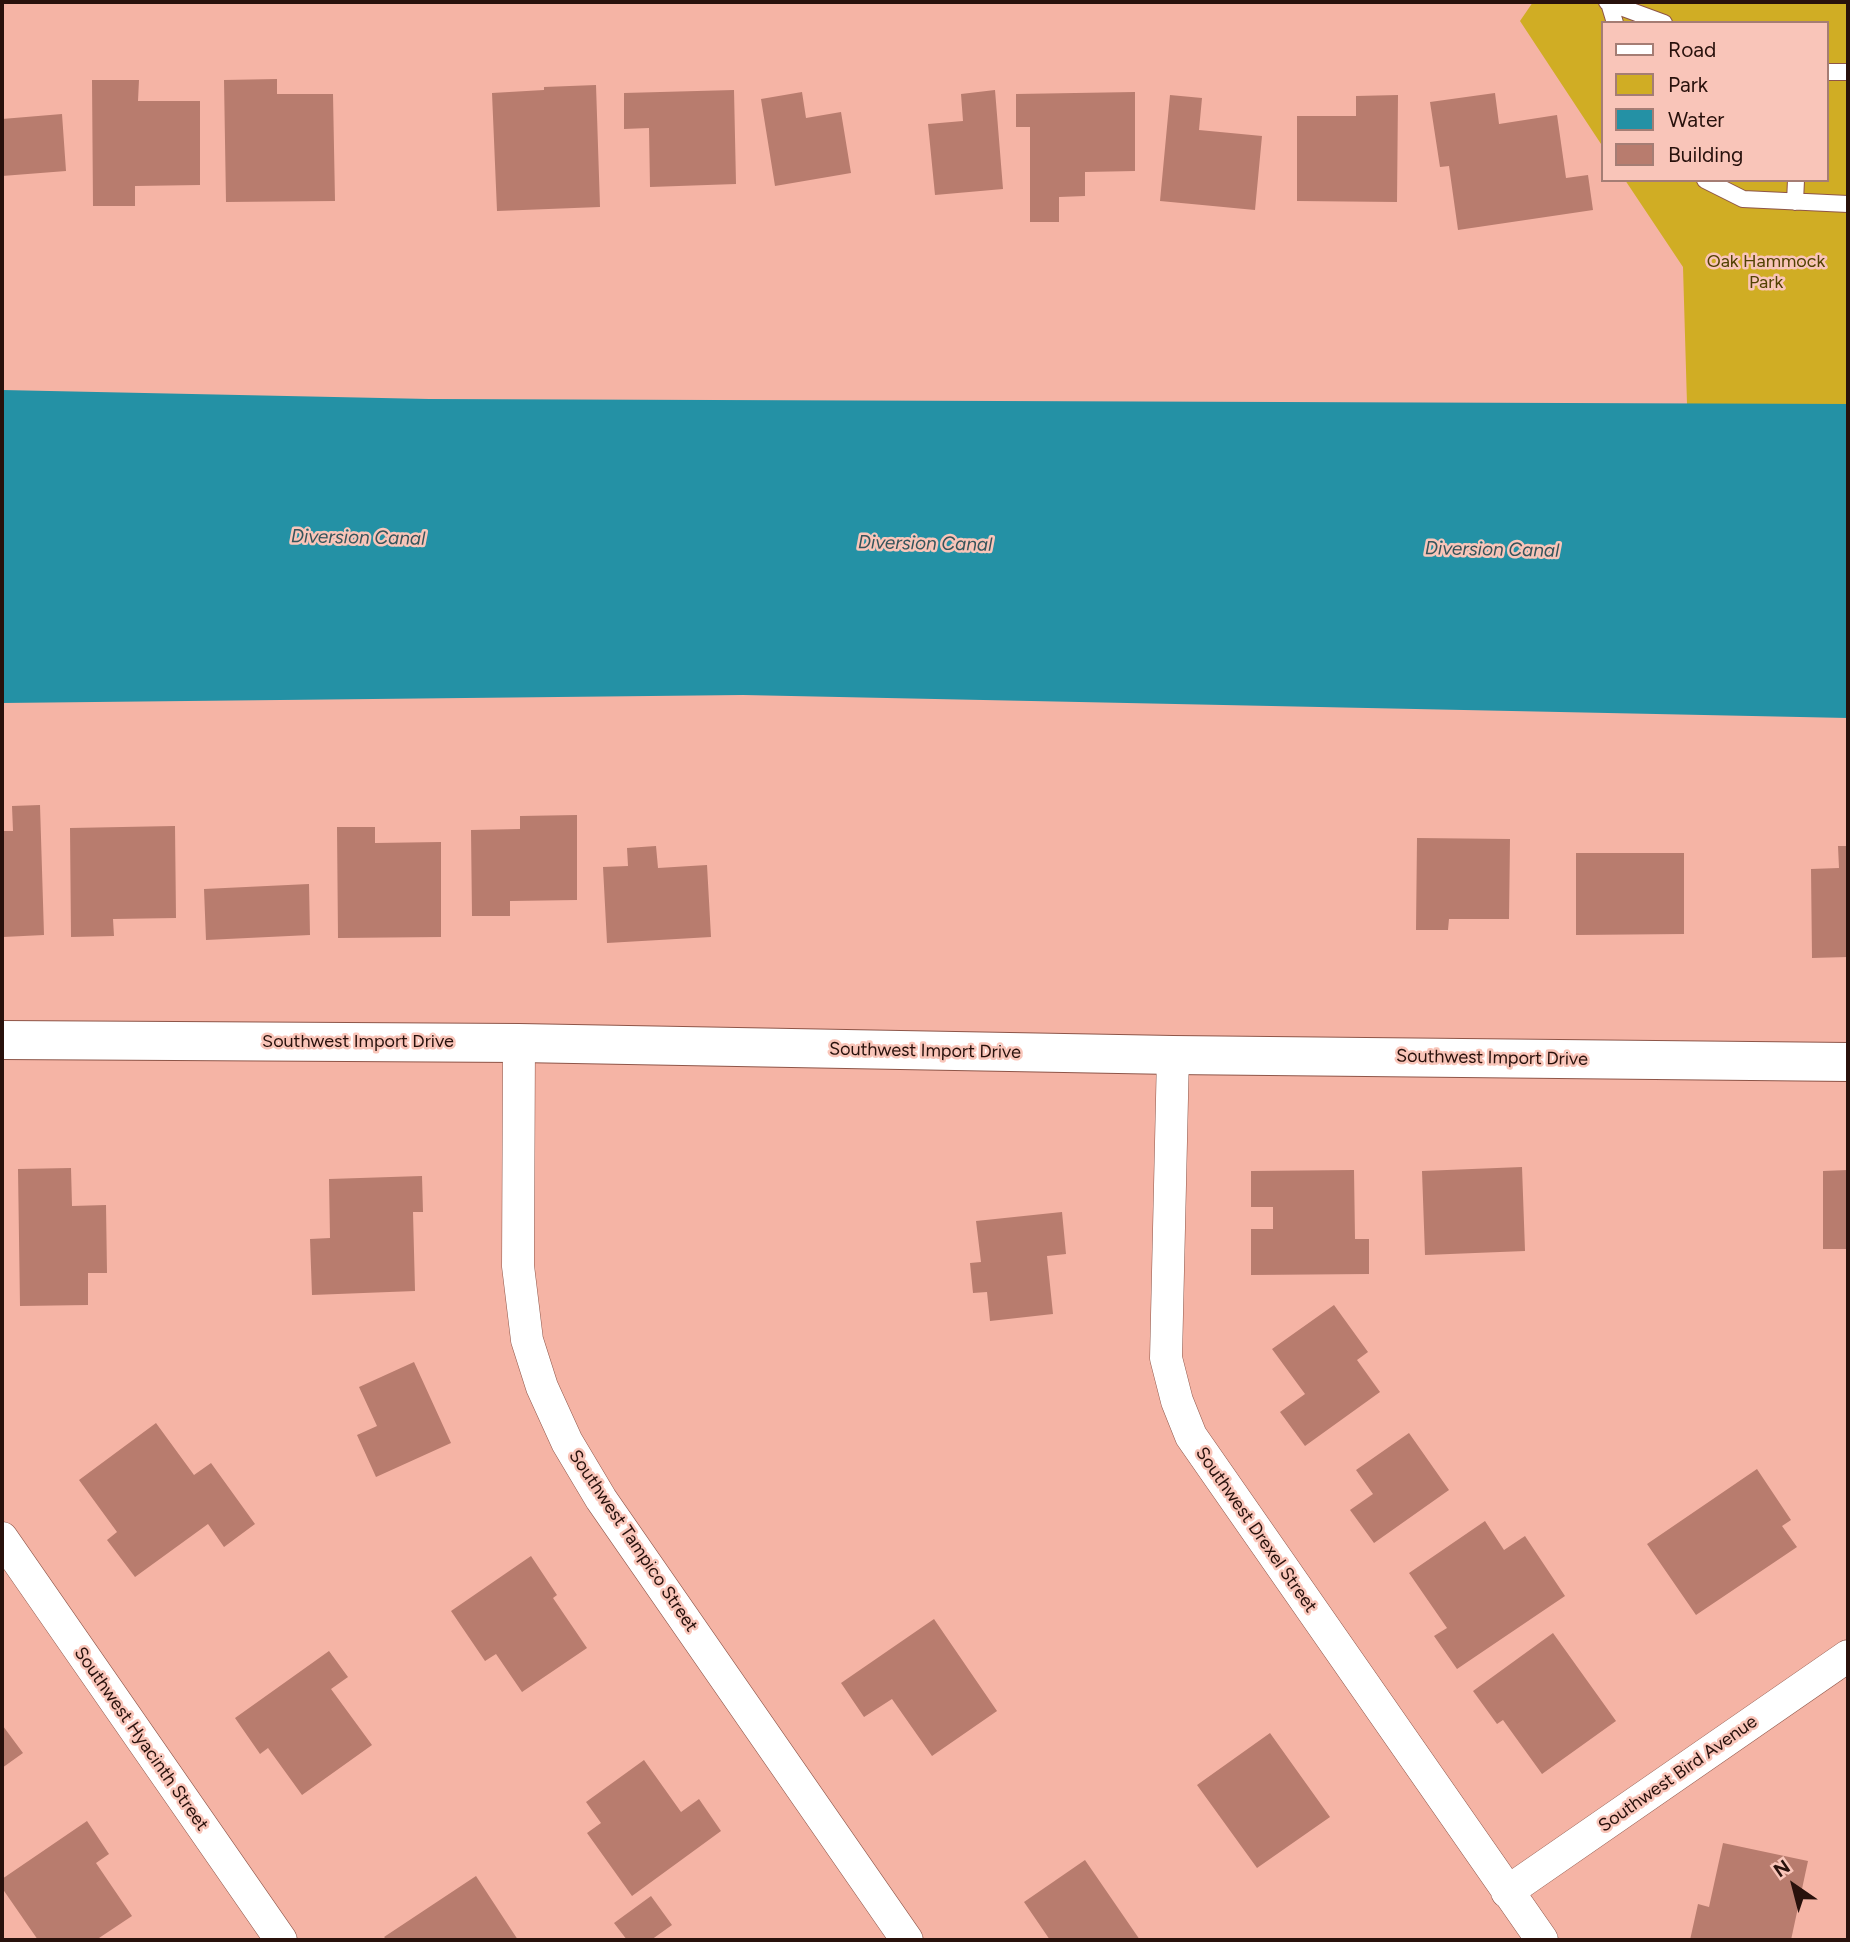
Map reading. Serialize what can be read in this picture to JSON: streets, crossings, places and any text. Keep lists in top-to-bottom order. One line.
{"streets":{"street":["Southwest Import Drive","Southwest Drexel Street","Southwest Tampico Street","Southwest Hyacinth Street","Southwest Bird Avenue"]},"crossings":[["Southwest Import Drive","Southwest Drexel Street"],["Southwest Import Drive","Southwest Tampico Street"],["Southwest Drexel Street","Southwest Bird Avenue"]],"water":["Diversion Canal"],"parks":["Oak Hammock Park"],"legend":["Road","Park","Water","Building"],"north":"top left"}
